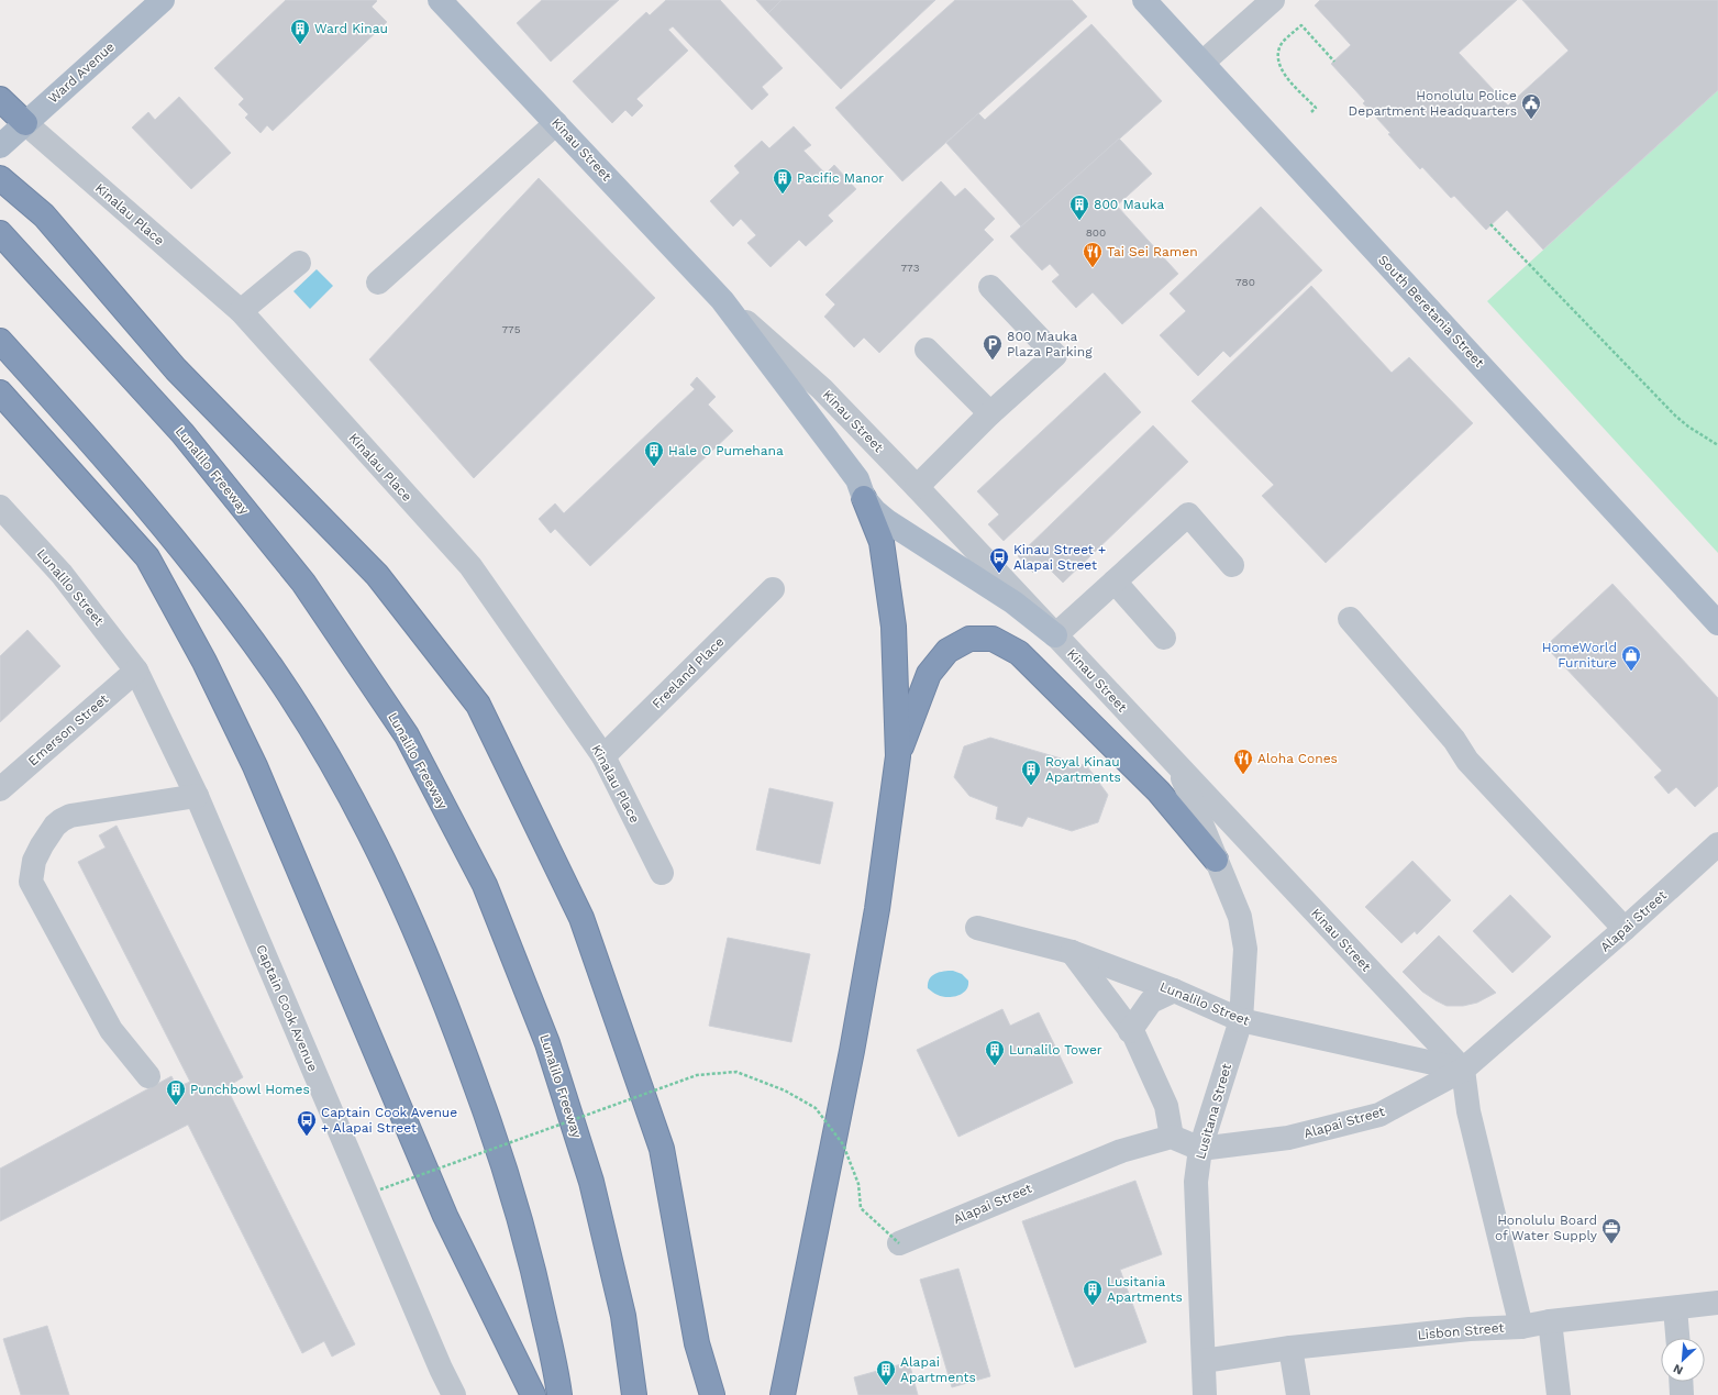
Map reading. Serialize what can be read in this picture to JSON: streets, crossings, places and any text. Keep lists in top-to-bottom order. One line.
{"streets":{"highway":["Lunalilo Freeway"],"main road":["Ward Avenue","Kinau Street","South Beretania Street"],"street":["Kinalau Place","Lunalilo Street","Freeland Place","Emerson Street","Alapai Street","Captain Cook Avenue","Lusitana Street","Lisbon Street"]},"crossings":[["Ward Avenue","Kinalau Place"],["Kinau Street","Lunalilo Street"],["Kinau Street","Alapai Street"],["Kinau Street","Lusitana Street"],["Kinalau Place","Freeland Place"],["Lunalilo Street","Emerson Street"],["Lunalilo Street","Alapai Street"],["Lunalilo Street","Captain Cook Avenue"],["Lunalilo Street","Lusitana Street"],["Emerson Street","Captain Cook Avenue"],["Alapai Street","Lusitana Street"],["Lusitana Street","Lisbon Street"]],"places":{"building":["Ward Kinau","Pacific Manor","800 Mauka","Hale O Pumehana","Royal Kinau Apartments","Lunalilo Tower","Punchbowl Homes","Lusitania Apartments","Alapai Apartments"],"public building":["Honolulu Police Department Headquarters"],"restaurant":["Tai Sei Ramen","Aloha Cones"],"parking":["800 Mauka Plaza Parking"],"bus stop":["Kinau Street + Alapai Street","Captain Cook Avenue + Alapai Street"],"shop":["HomeWorld Furniture"],"office":["Honolulu Board of Water Supply"]},"house_numbers":["800","773","780","775"],"north":"bottom left"}
